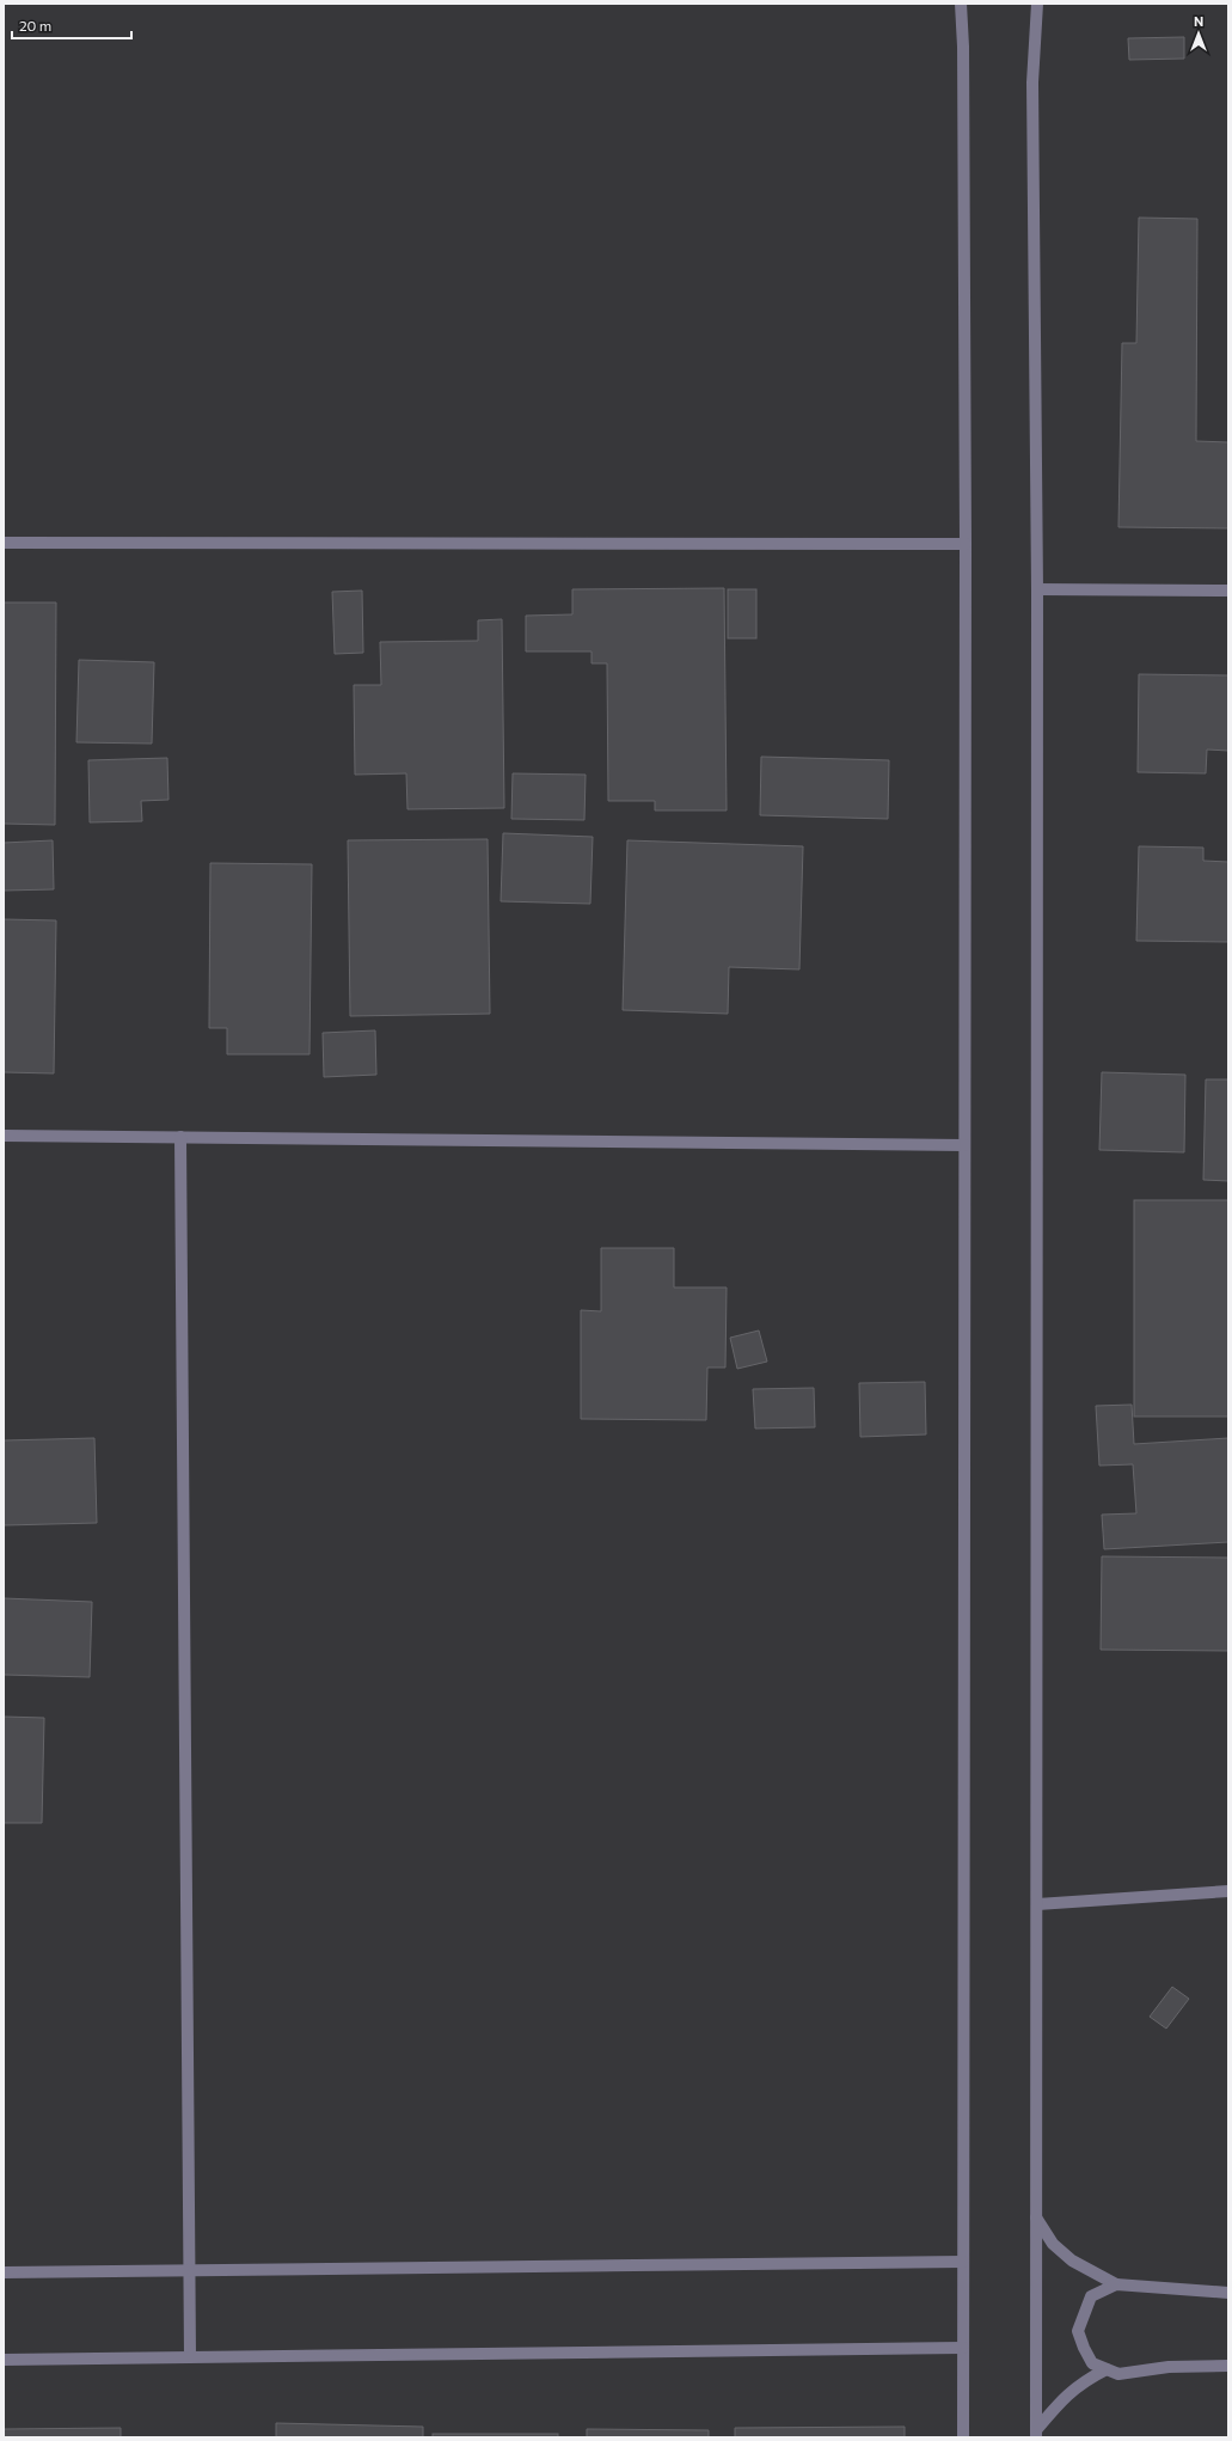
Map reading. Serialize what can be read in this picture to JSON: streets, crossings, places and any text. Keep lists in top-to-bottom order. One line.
{"scale_bar":"20 m","north":"top"}
